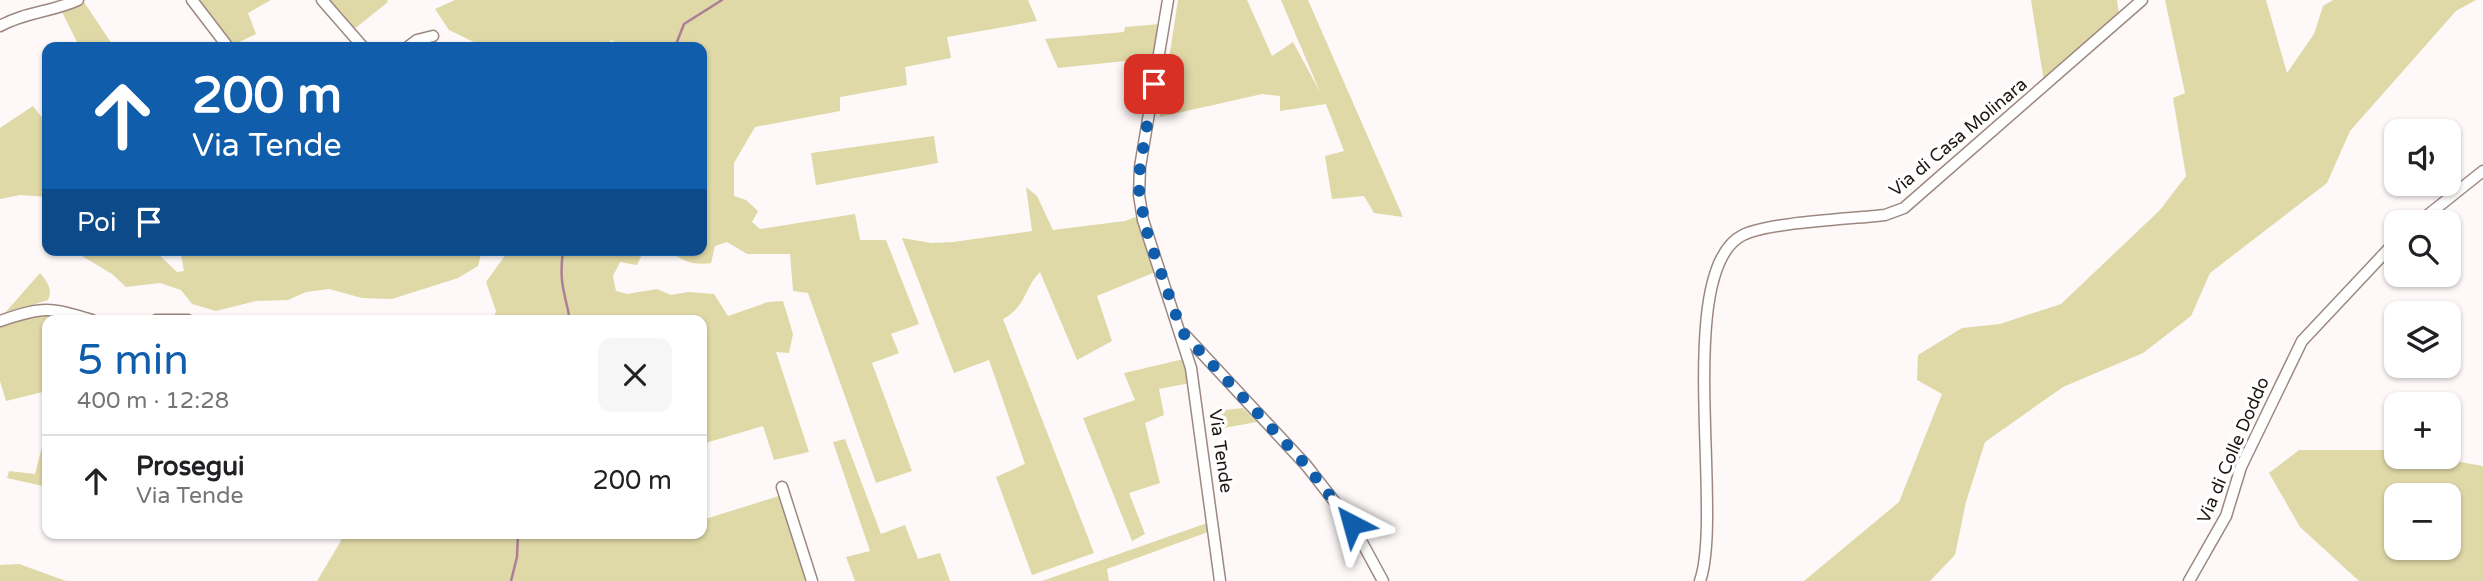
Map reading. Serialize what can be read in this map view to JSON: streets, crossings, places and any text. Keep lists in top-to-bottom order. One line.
{"streets":{"street":["Via di Casa Molinara","Via di Colle Doddo","Via Tende"]},"page":{"turn":["200 m","Via Tende"],"map_buttons":["+","−"],"then":"Poi","heading":["5 min","400 m · 12:28"],"list":[{"name":"Prosegui","note":"Via Tende","value":"200 m"}]}}
